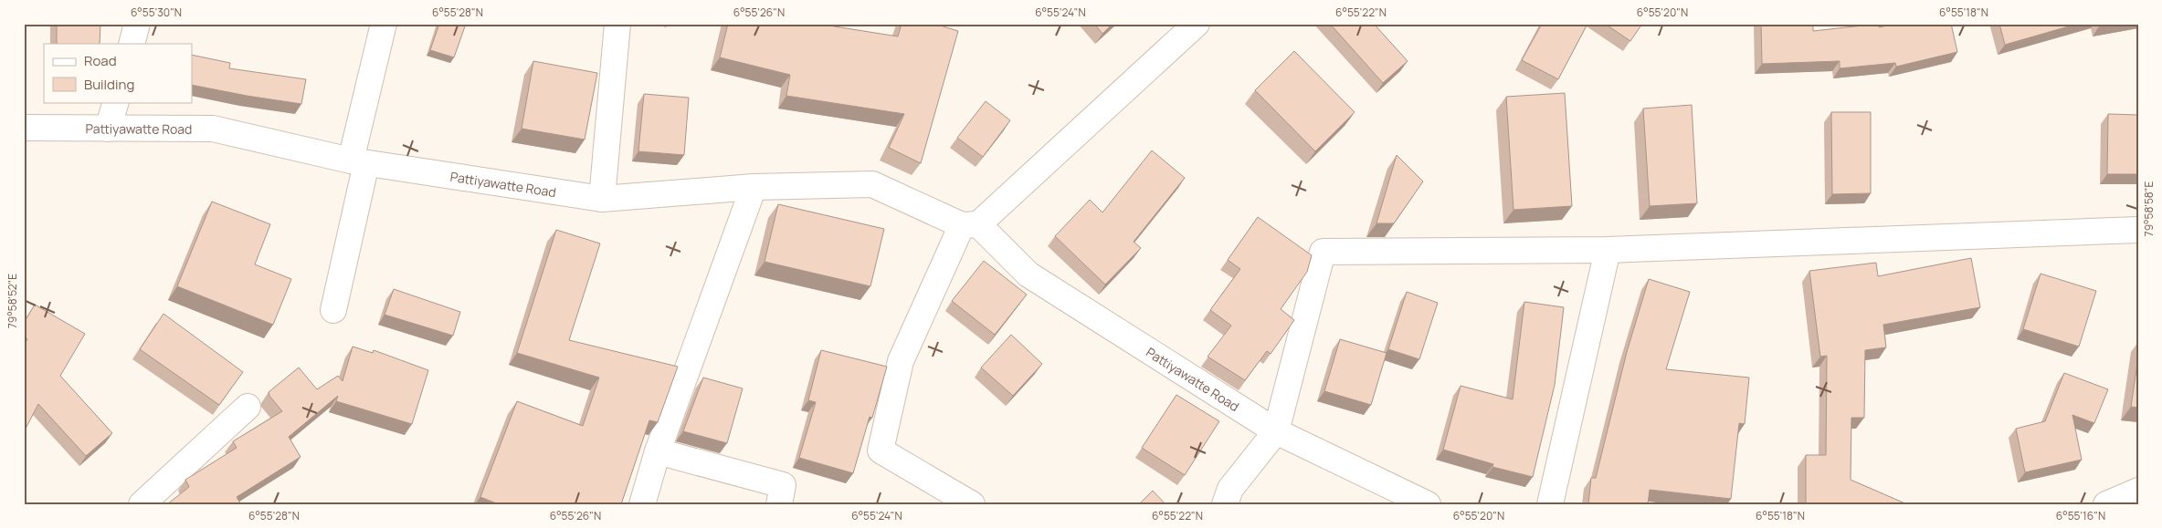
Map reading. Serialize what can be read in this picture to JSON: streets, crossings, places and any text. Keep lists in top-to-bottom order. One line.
{"streets":{"street":["Pattiyawatte Road"]},"legend":["Road","Building"],"coordinates":["6°55'30\"N","6°55'28\"N","6°55'26\"N","6°55'24\"N","6°55'22\"N","6°55'20\"N","6°55'18\"N","79°58'58\"E","79°58'52\"E","6°55'16\"N"]}
